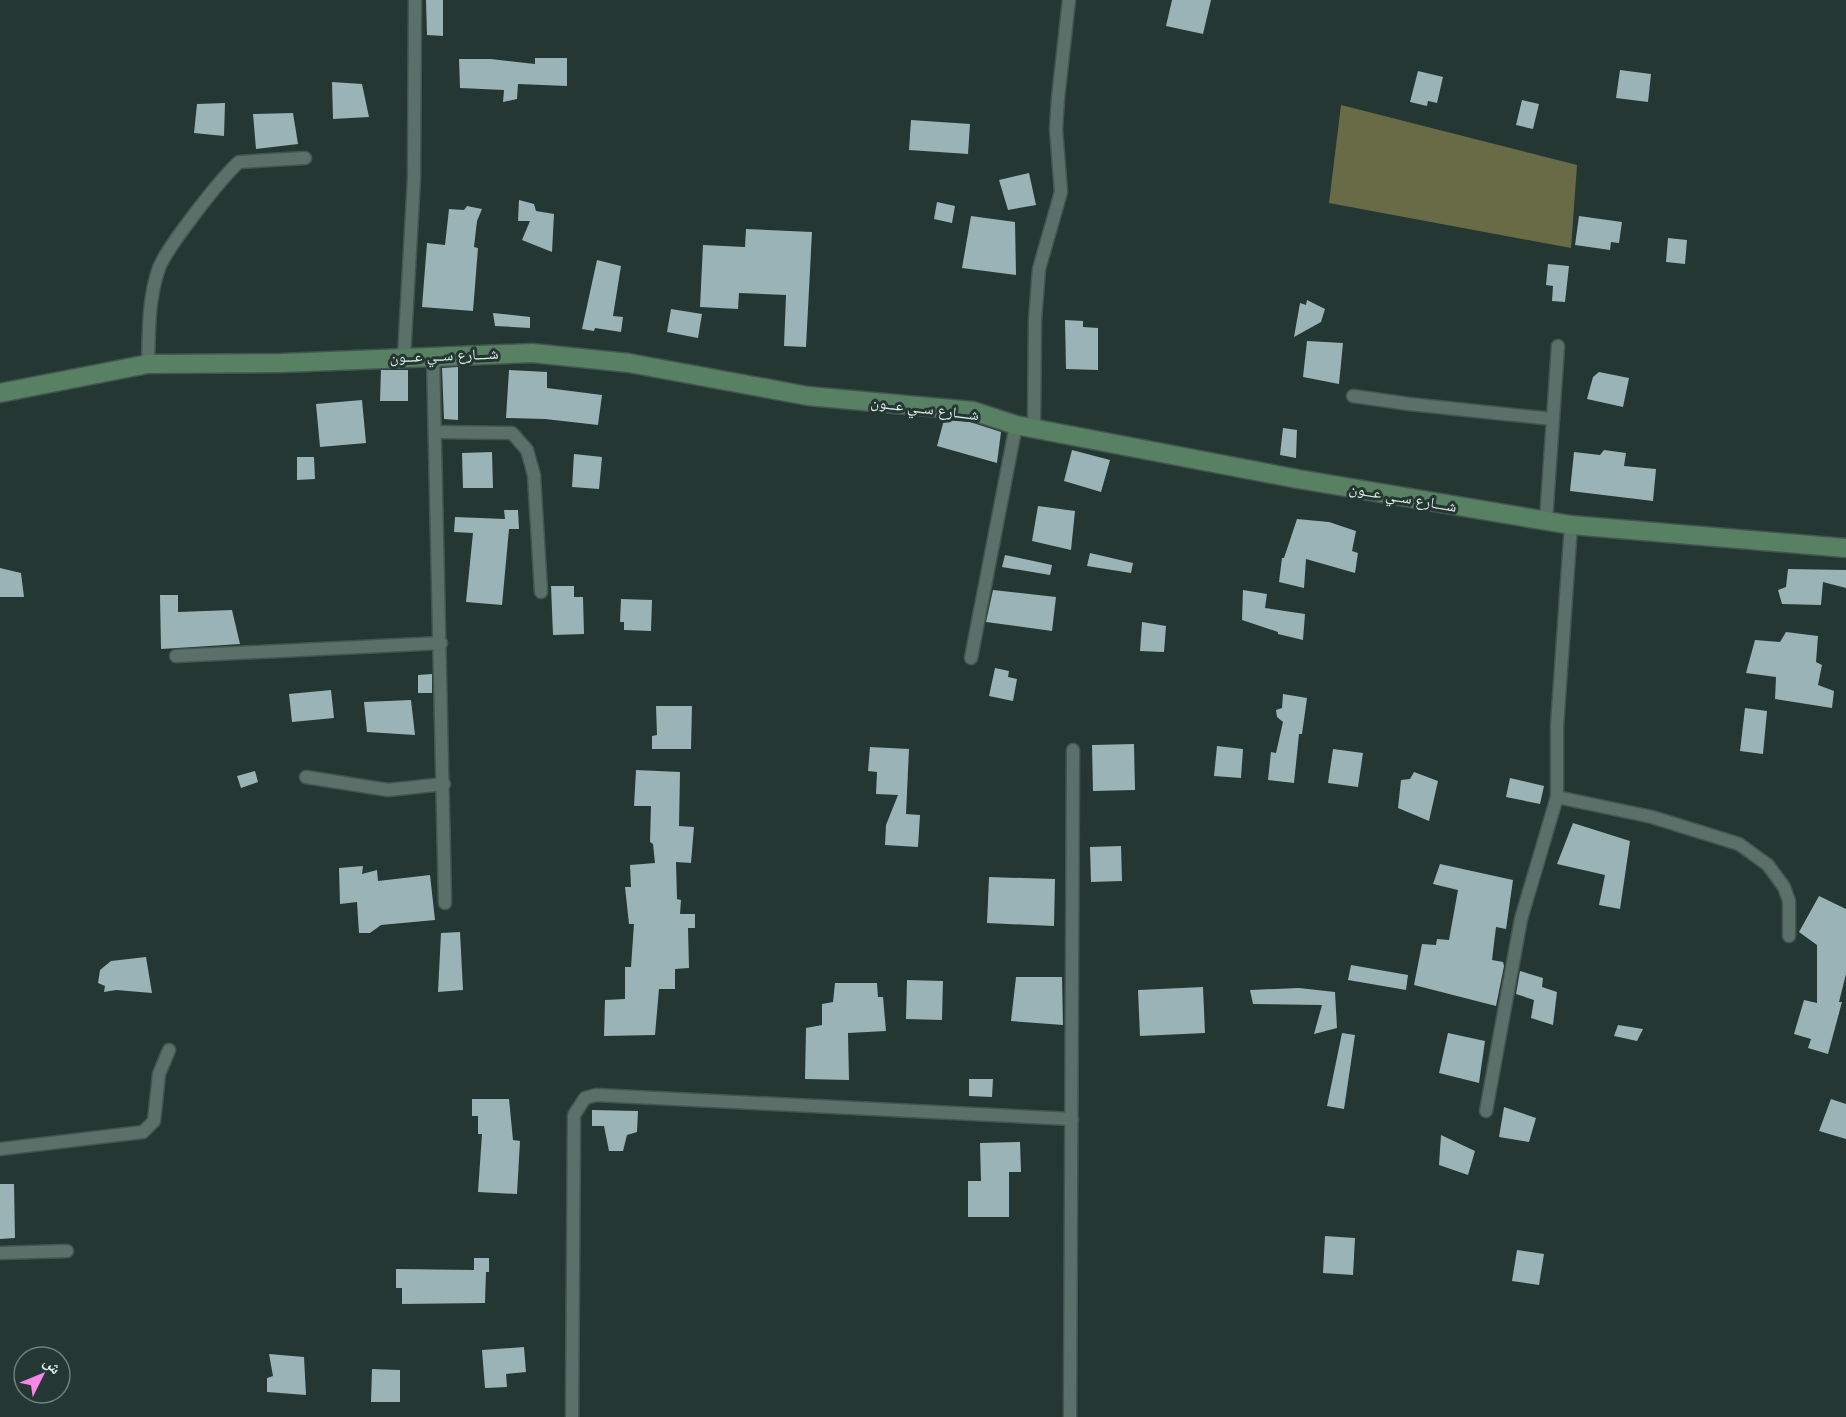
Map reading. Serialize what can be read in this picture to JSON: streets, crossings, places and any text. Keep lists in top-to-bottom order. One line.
{"streets":{"street":["شــــارع ســي عـــون"]},"north":"top right"}
